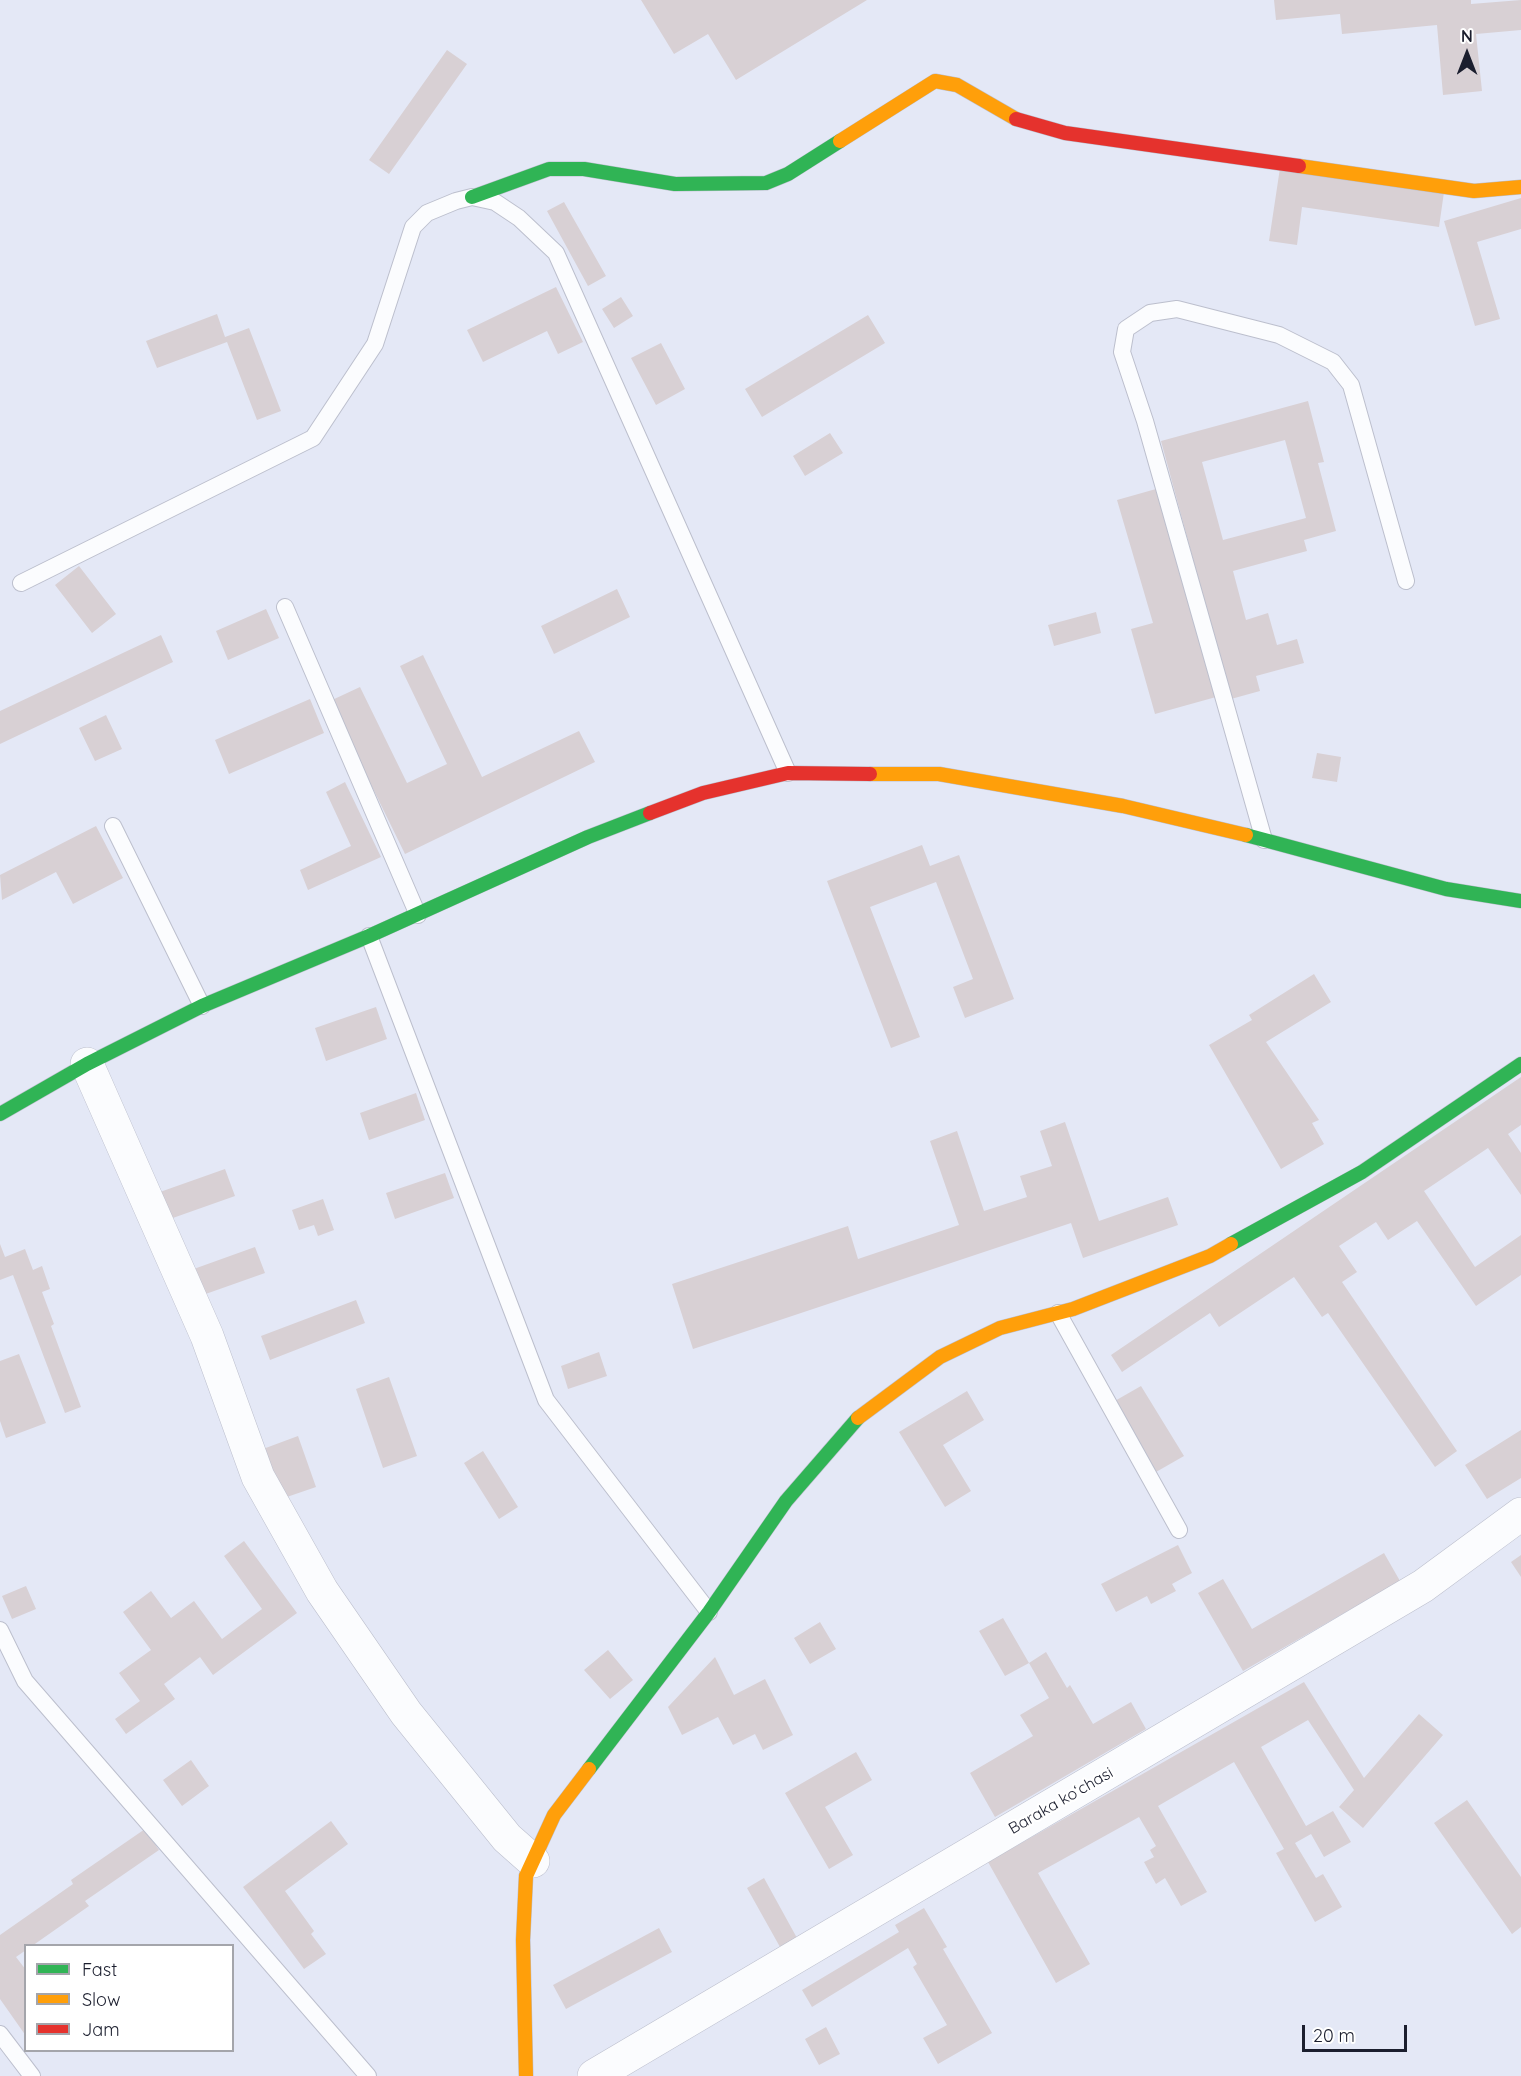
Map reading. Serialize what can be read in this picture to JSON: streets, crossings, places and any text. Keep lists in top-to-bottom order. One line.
{"streets":{"street":["Baraka koʻchasi"]},"legend":["Fast","Slow","Jam"],"scale_bar":"20 m","north":"top"}
